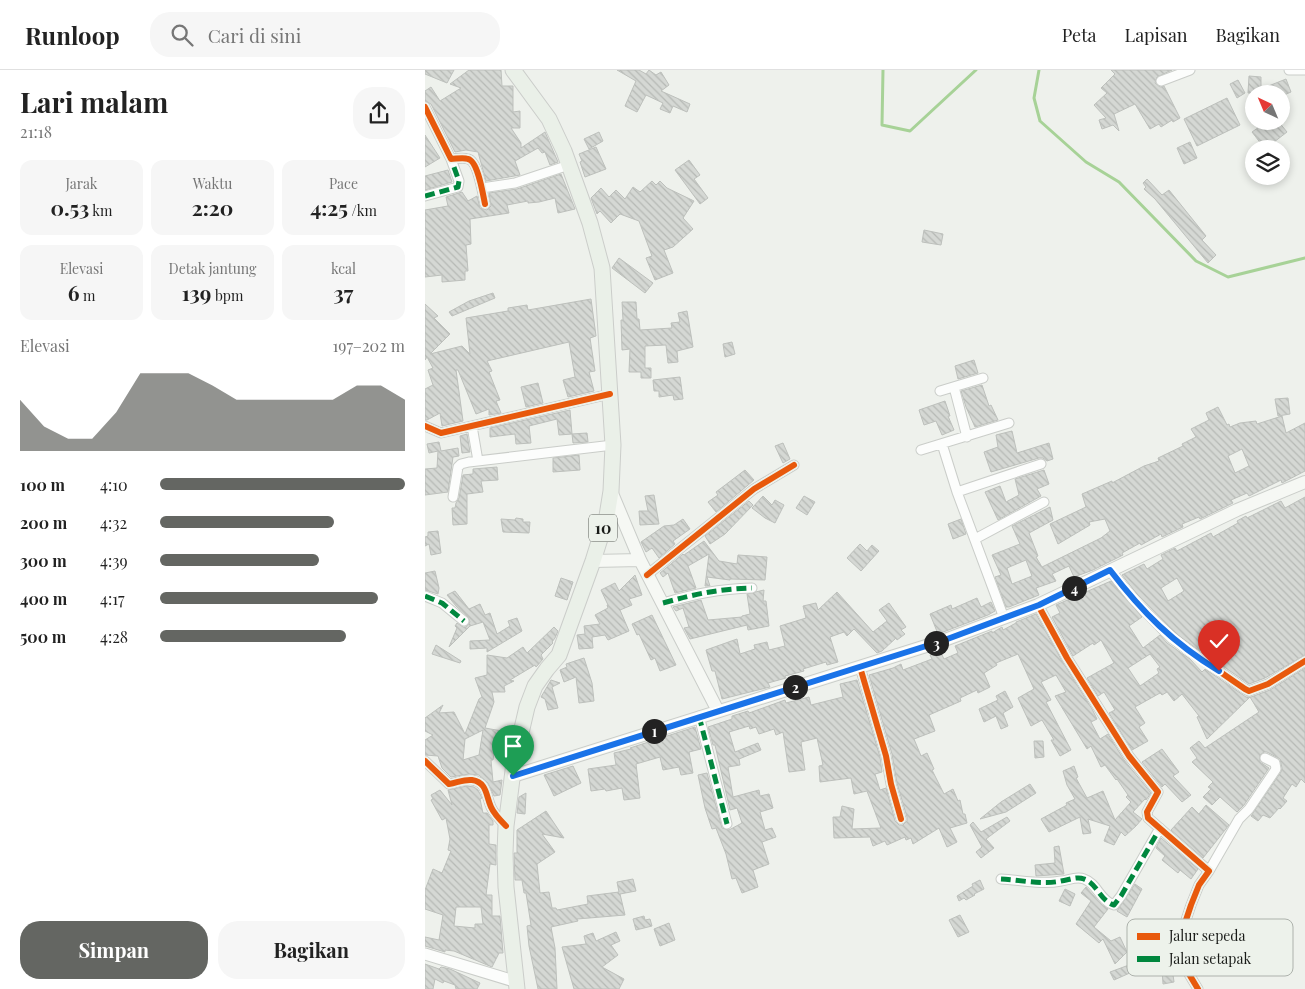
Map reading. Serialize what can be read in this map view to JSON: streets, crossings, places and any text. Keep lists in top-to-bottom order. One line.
{"streets":{"highway":["10"]},"legend":["Jalur sepeda","Jalan setapak"],"north":"top left","page":{"header":"Runloop","search":"Cari di sini","nav":["Peta","Lapisan","Bagikan"],"heading":["Lari malam","21:18"],"stats":[["Jarak","0.53 km"],["Waktu","2:20"],["Pace","4:25 /km"],["Elevasi","6 m"],["Detak jantung","139 bpm"],["kcal","37"]],"chart":["Elevasi","197–202 m"],"list":[{"name":"100 m","note":"4:10"},{"name":"200 m","note":"4:32"},{"name":"300 m","note":"4:39"},{"name":"400 m","note":"4:17"},{"name":"500 m","note":"4:28"}],"pins":["4","3","2","1"],"buttons":["Simpan","Bagikan"]}}
